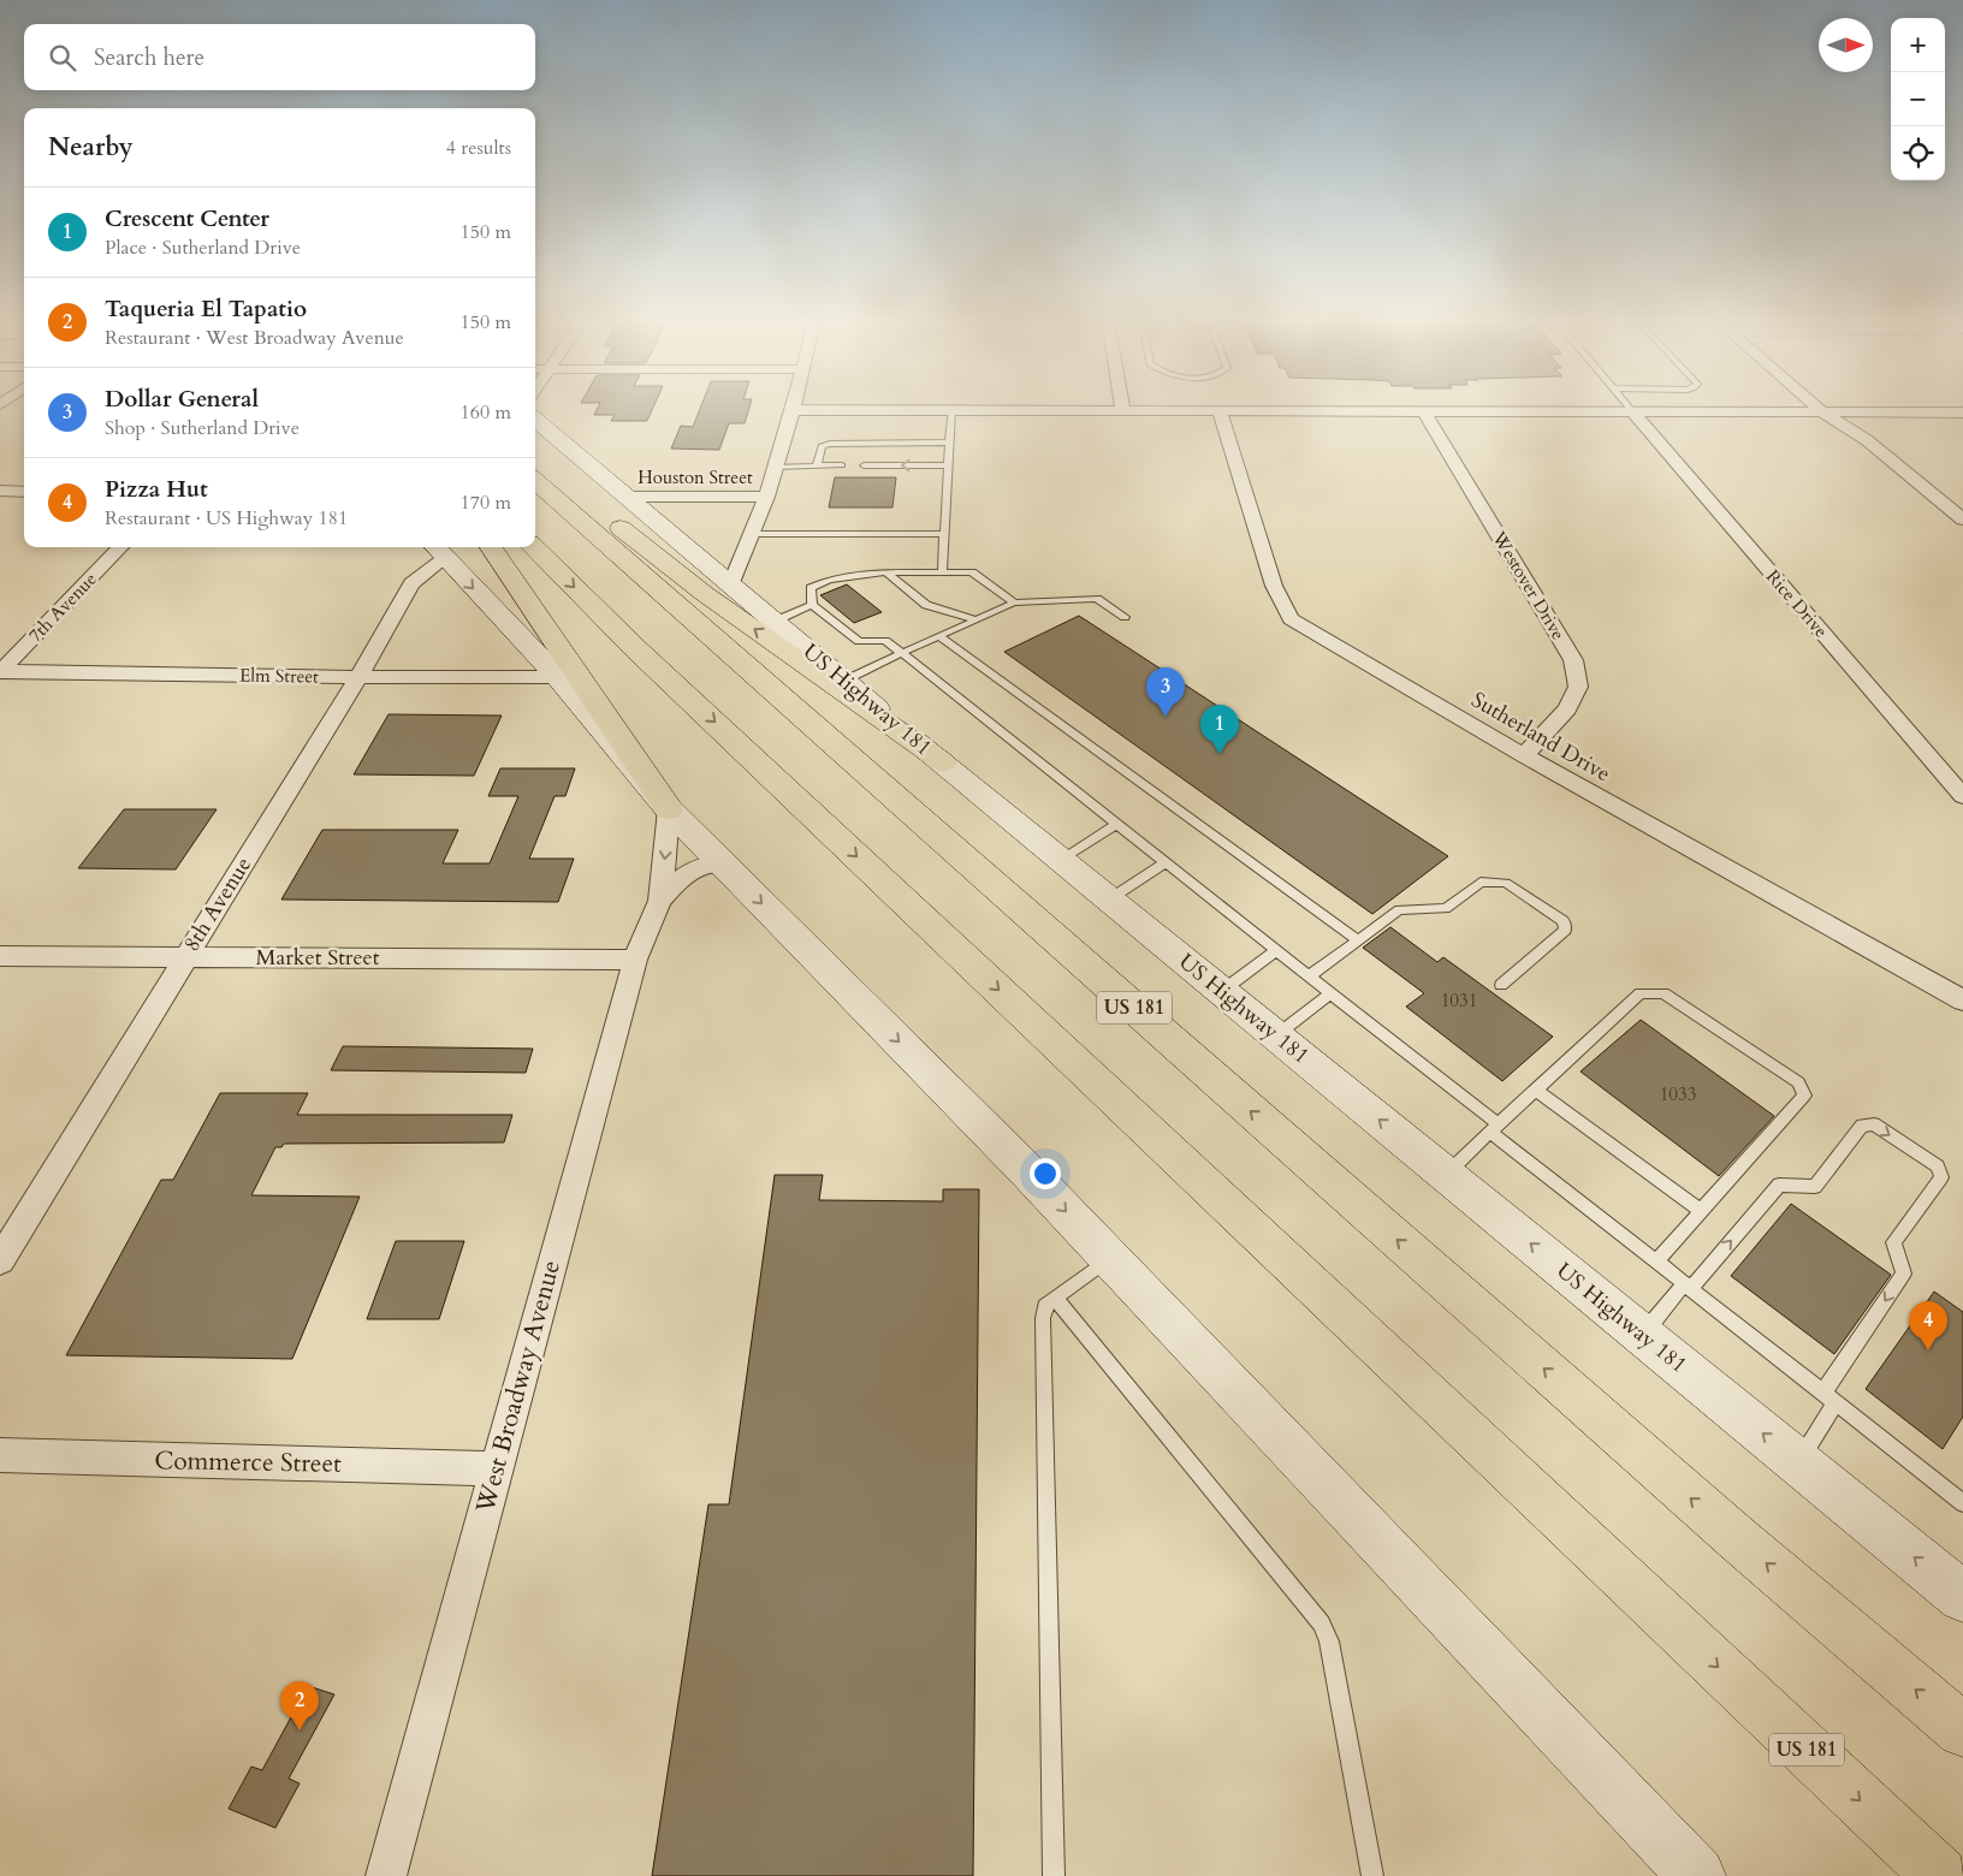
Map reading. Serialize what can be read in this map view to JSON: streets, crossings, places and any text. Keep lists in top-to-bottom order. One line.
{"streets":{"highway":["US 181"],"main road":["US Highway 181"],"street":["Houston Street","Westover Drive","Rice Drive","7th Avenue","Elm Street","Sutherland Drive","8th Avenue","Market Street","West Broadway Avenue","Commerce Street"]},"crossings":[["Houston Street","US Highway 181"],["Westover Drive","Sutherland Drive"],["7th Avenue","Elm Street"],["Elm Street","8th Avenue"],["8th Avenue","Market Street"],["Market Street","West Broadway Avenue"],["West Broadway Avenue","Commerce Street"]],"one_way":["US Highway 181"],"house_numbers":["1031","1033"],"north":"right","page":{"map_buttons":["+","−"],"search":"Search here","heading":["Nearby","4 results"],"list":[{"mark":"1","name":"Crescent Center","note":"Place · Sutherland Drive","value":"150 m"},{"mark":"2","name":"Taqueria El Tapatio","note":"Restaurant · West Broadway Avenue","value":"150 m"},{"mark":"3","name":"Dollar General","note":"Shop · Sutherland Drive","value":"160 m"},{"mark":"4","name":"Pizza Hut","note":"Restaurant · US Highway 181","value":"170 m"}],"pins":["3","1","4","2"]}}
